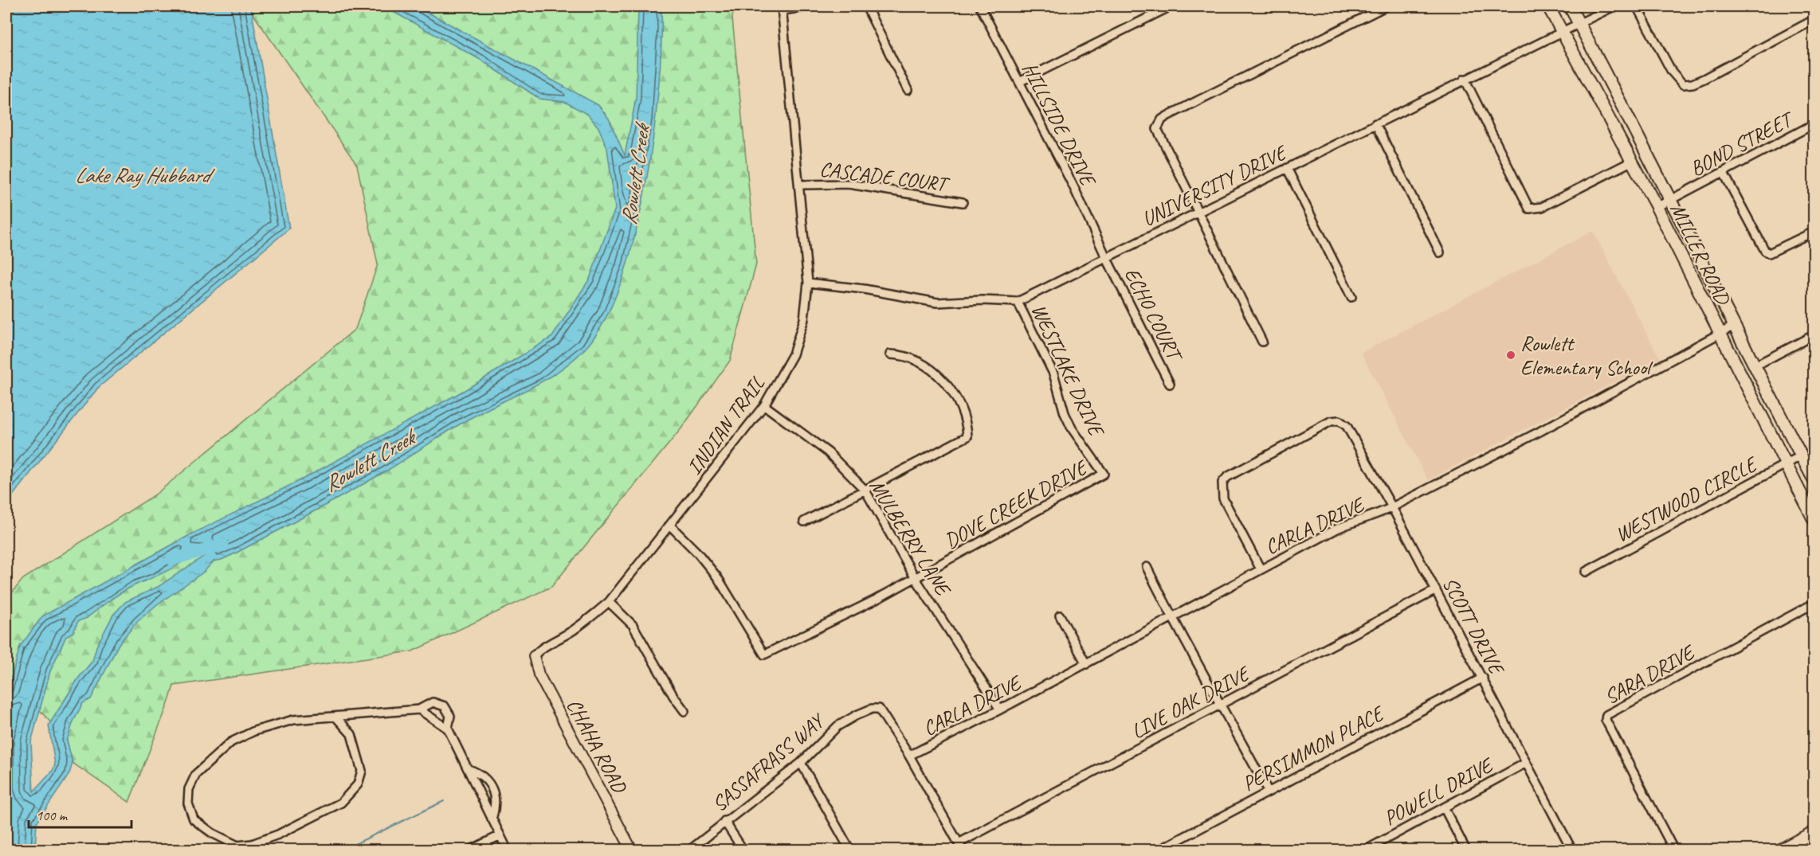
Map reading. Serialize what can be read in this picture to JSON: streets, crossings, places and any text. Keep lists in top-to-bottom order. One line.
{"streets":{"main road":["MILLER ROAD"],"street":["HILLSIDE DRIVE","BOND STREET","CASCADE COURT","UNIVERSITY DRIVE","ECHO COURT","WESTLAKE DRIVE","INDIAN TRAIL","WESTWOOD CIRCLE","DOVE CREEK DRIVE","CARLA DRIVE","MULBERRY LANE","SCOTT DRIVE","SARA DRIVE","LIVE OAK DRIVE","CHAHA ROAD","PERSIMMON PLACE","SASSAFRASS WAY","POWELL DRIVE"]},"crossings":[["HILLSIDE DRIVE","UNIVERSITY DRIVE"],["HILLSIDE DRIVE","ECHO COURT"],["BOND STREET","MILLER ROAD"],["CASCADE COURT","INDIAN TRAIL"],["UNIVERSITY DRIVE","MILLER ROAD"],["UNIVERSITY DRIVE","ECHO COURT"],["UNIVERSITY DRIVE","WESTLAKE DRIVE"],["MILLER ROAD","WESTWOOD CIRCLE"],["MILLER ROAD","CARLA DRIVE"],["WESTLAKE DRIVE","DOVE CREEK DRIVE"],["INDIAN TRAIL","DOVE CREEK DRIVE"],["INDIAN TRAIL","MULBERRY LANE"],["INDIAN TRAIL","CHAHA ROAD"],["DOVE CREEK DRIVE","MULBERRY LANE"],["CARLA DRIVE","MULBERRY LANE"],["CARLA DRIVE","SCOTT DRIVE"],["CARLA DRIVE","SASSAFRASS WAY"],["SCOTT DRIVE","LIVE OAK DRIVE"],["SCOTT DRIVE","PERSIMMON PLACE"],["SCOTT DRIVE","POWELL DRIVE"]],"water":["Lake Ray Hubbard","Rowlett Creek"],"places":["Rowlett Elementary School"],"scale_bar":"100 m"}
